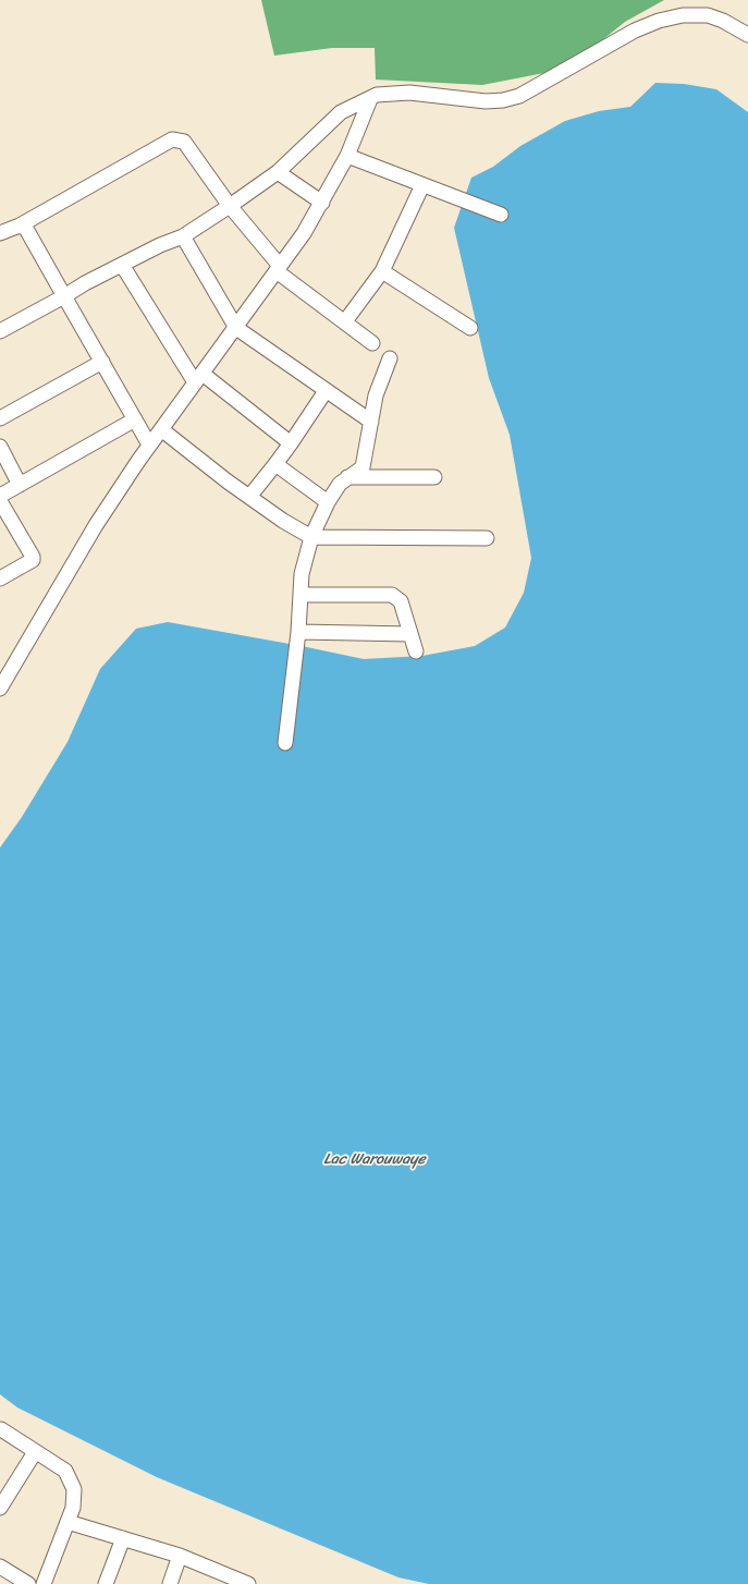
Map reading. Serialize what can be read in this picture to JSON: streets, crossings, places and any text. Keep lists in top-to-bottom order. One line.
{"water":["Lac Warouwaye"]}
